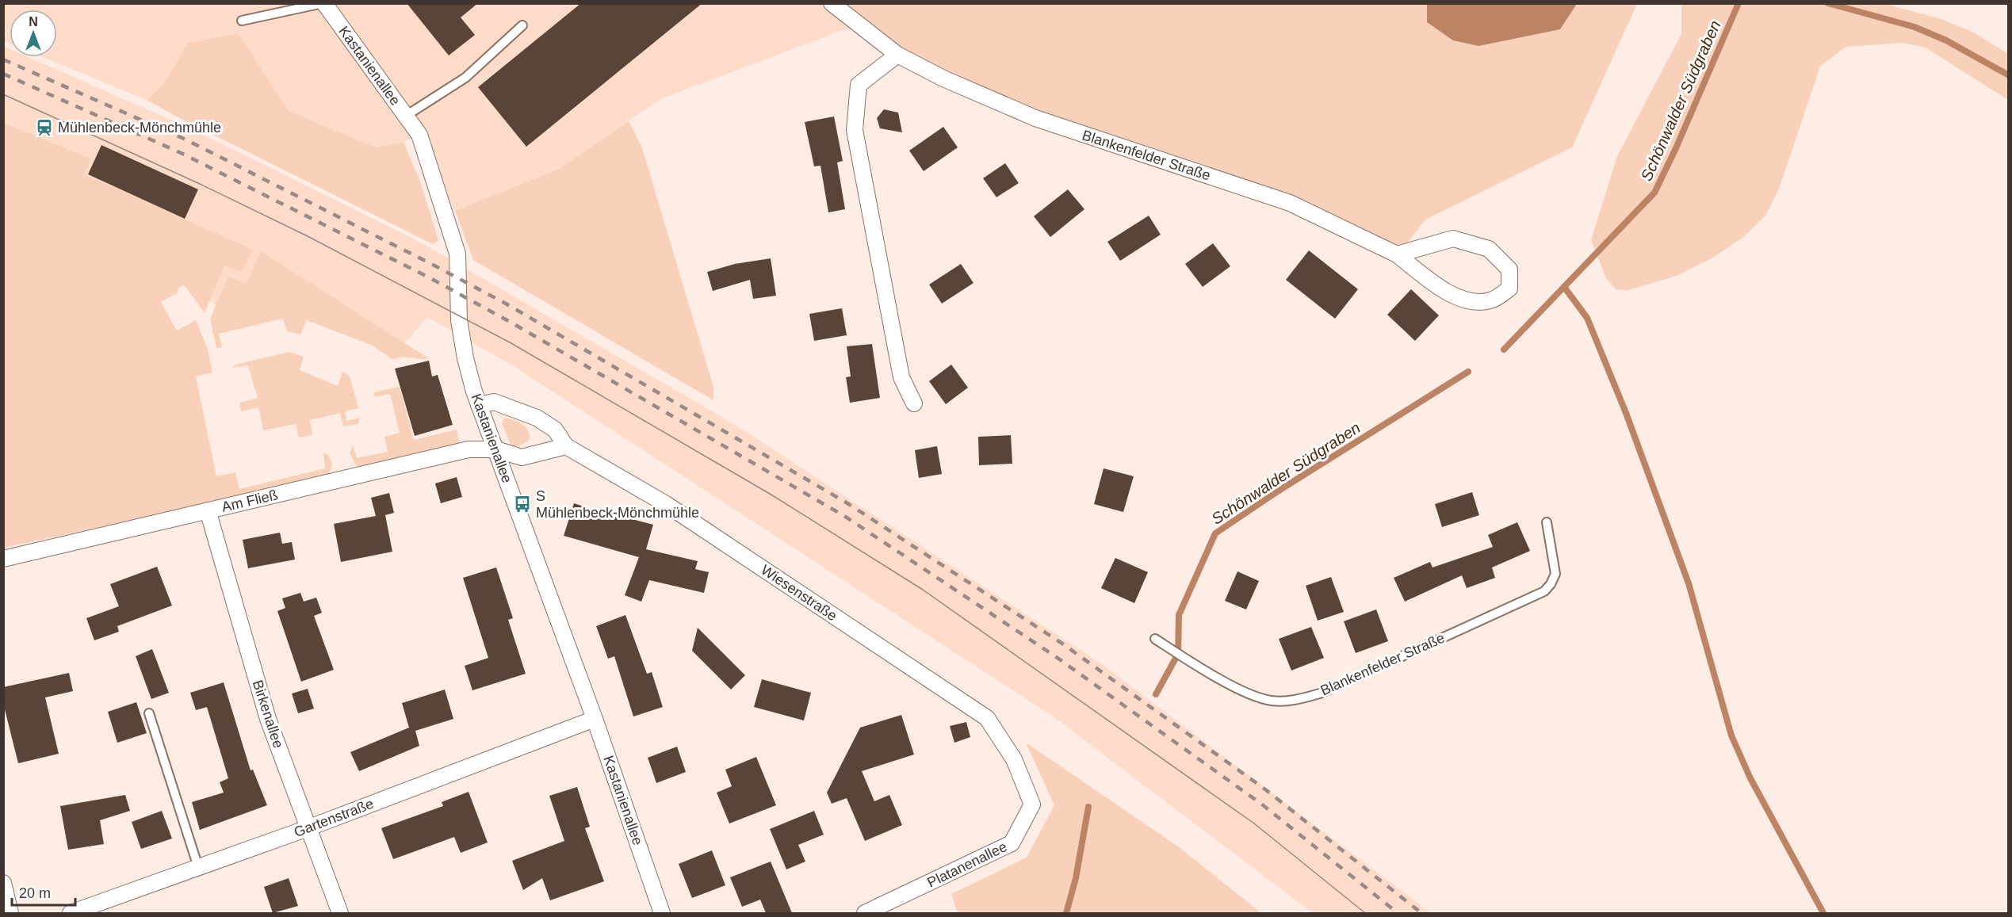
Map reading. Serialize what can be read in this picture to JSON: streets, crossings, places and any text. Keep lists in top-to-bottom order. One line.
{"streets":{"street":["Kastanienallee","Blankenfelder Straße","Am Fließ","Wiesenstraße","Birkenallee","Gartenstraße","Platanenallee"]},"crossings":[["Kastanienallee","Am Fließ"],["Kastanienallee","Wiesenstraße"],["Kastanienallee","Gartenstraße"],["Am Fließ","Birkenallee"],["Wiesenstraße","Platanenallee"],["Birkenallee","Gartenstraße"]],"water":["Schönwalder Südgraben"],"places":{"station":["Mühlenbeck-Mönchmühle"],"bus stop":["S Mühlenbeck-Mönchmühle"]},"scale_bar":"20 m","north":"top"}
